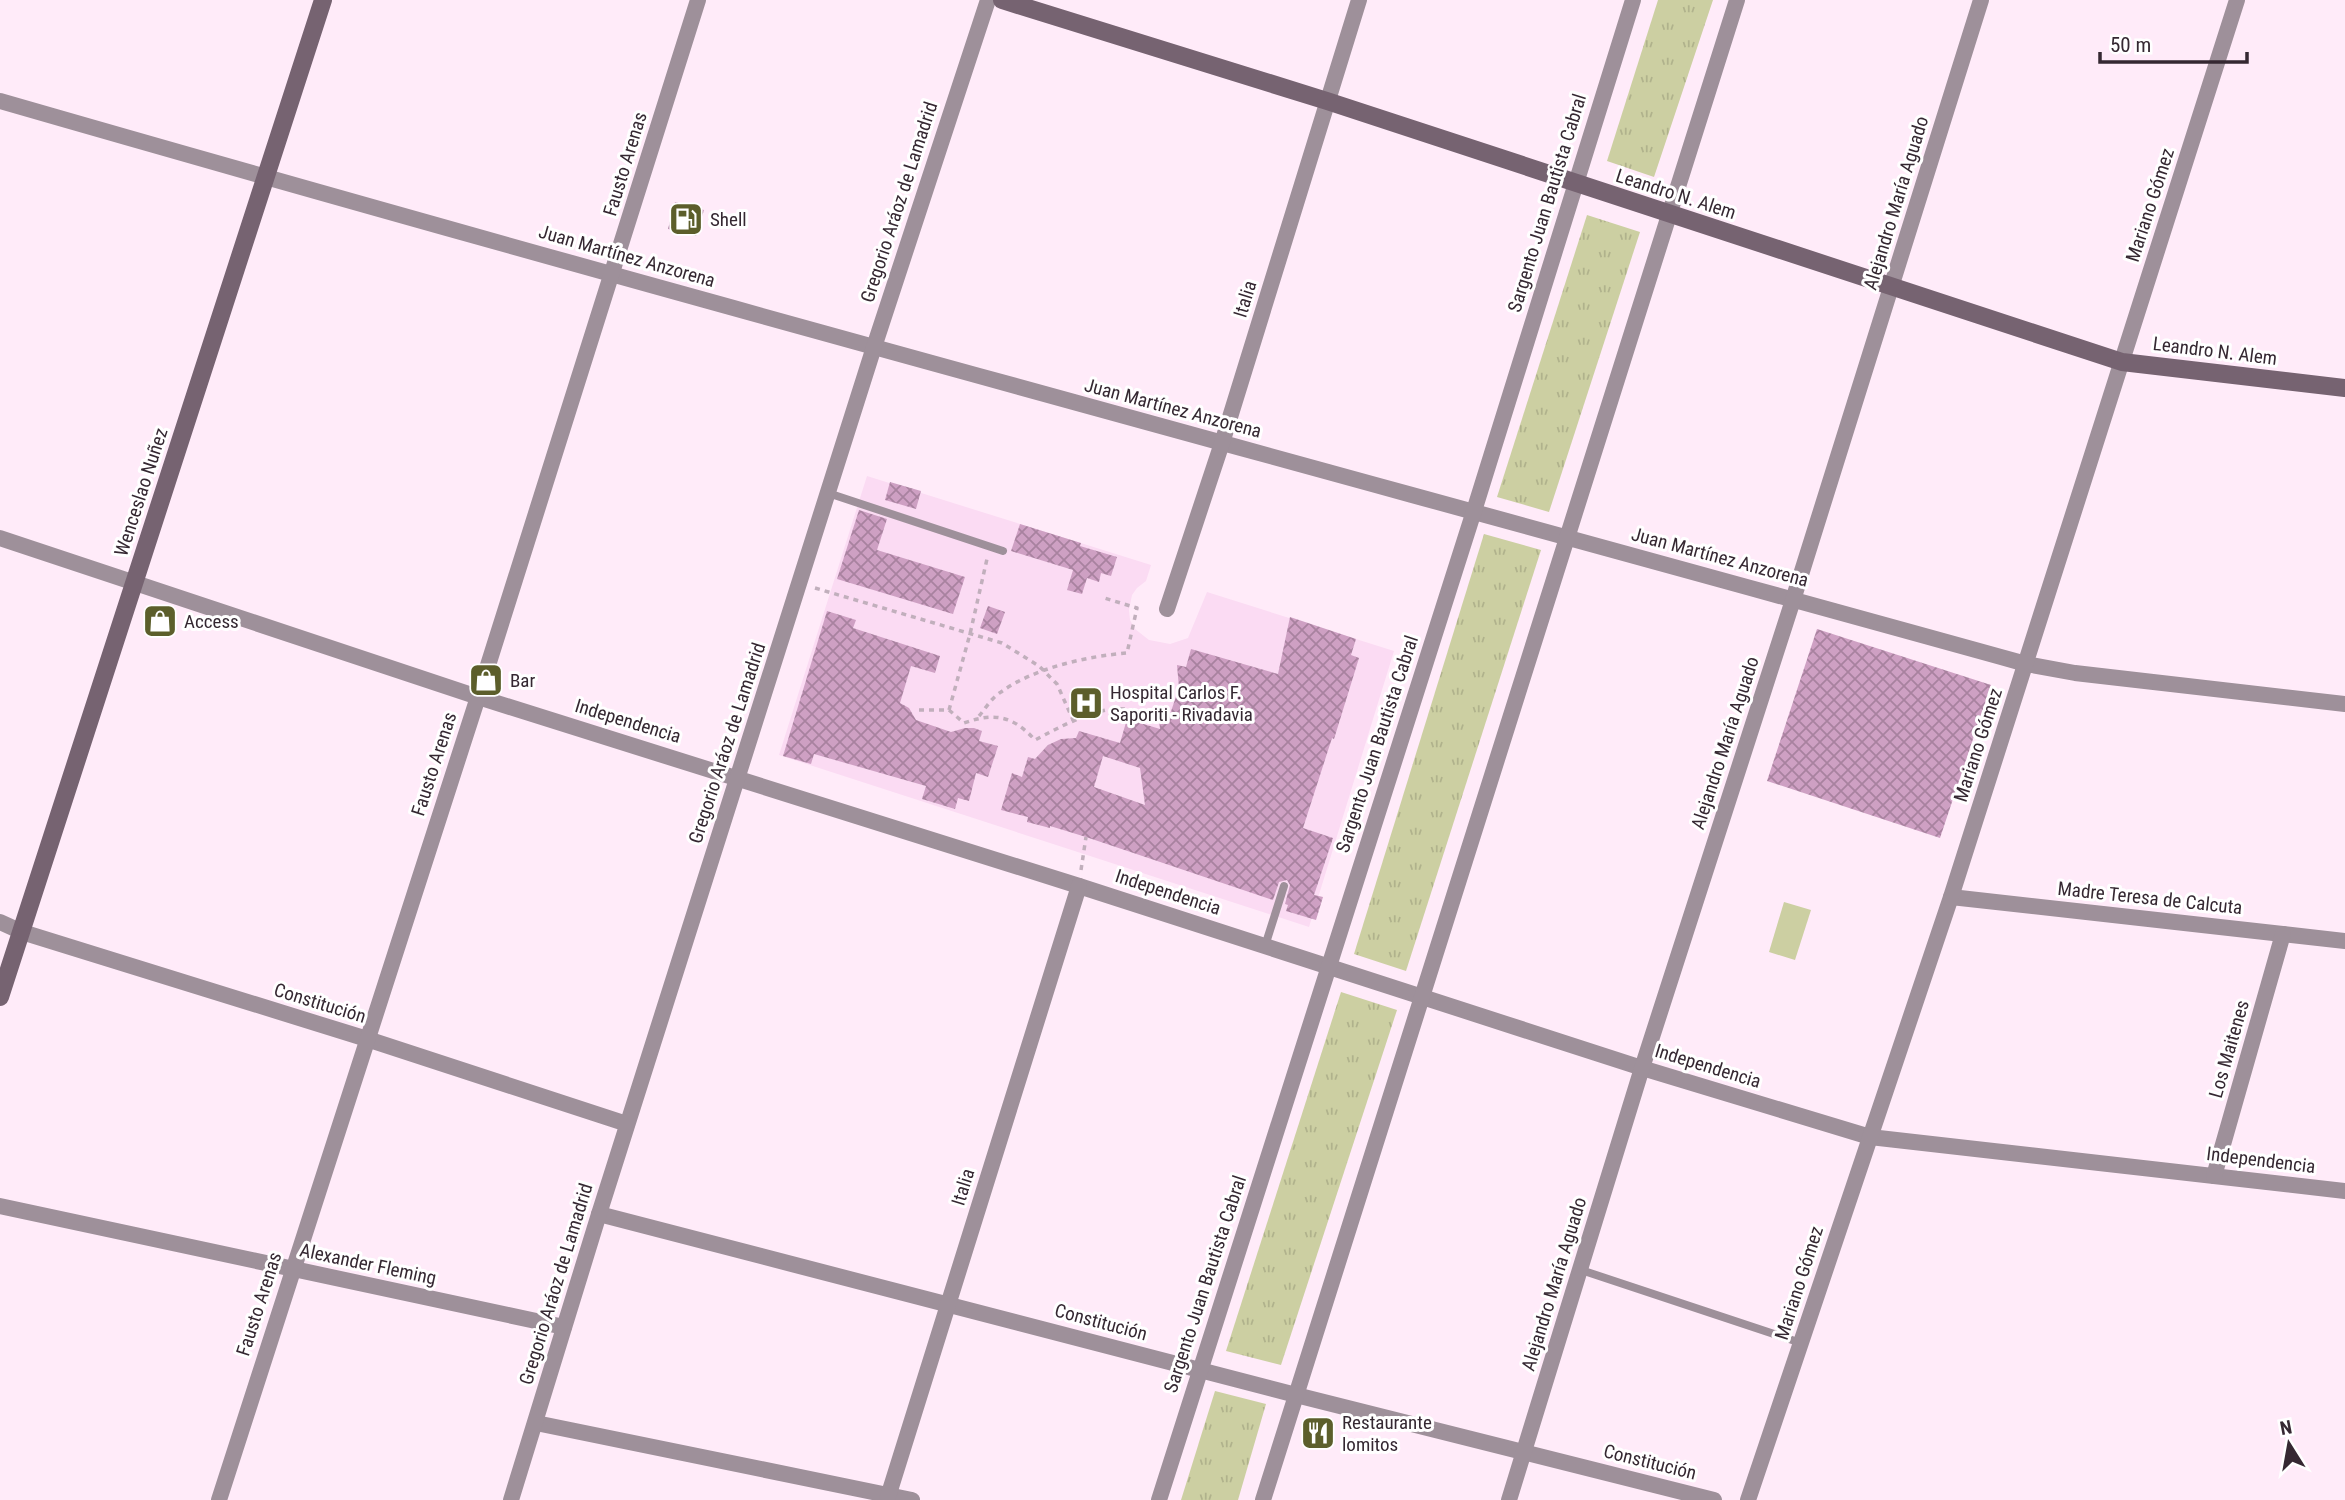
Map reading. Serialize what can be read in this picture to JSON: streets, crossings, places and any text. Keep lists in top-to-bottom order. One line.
{"streets":{"street":["Fausto Arenas","Leandro N. Alem","Gregorio Aráoz de Lamadrid","Sargento Juan Bautista Cabral","Alejandro María Aguado","Mariano Gómez","Juan Martínez Anzorena","Italia","Wenceslao Nuñez","Independencia","Madre Teresa de Calcuta","Constitución","Los Maitenes","Alexander Fleming"]},"crossings":[["Fausto Arenas","Juan Martínez Anzorena"],["Fausto Arenas","Independencia"],["Fausto Arenas","Constitución"],["Fausto Arenas","Alexander Fleming"],["Leandro N. Alem","Sargento Juan Bautista Cabral"],["Leandro N. Alem","Alejandro María Aguado"],["Leandro N. Alem","Mariano Gómez"],["Leandro N. Alem","Italia"],["Gregorio Aráoz de Lamadrid","Juan Martínez Anzorena"],["Gregorio Aráoz de Lamadrid","Independencia"],["Gregorio Aráoz de Lamadrid","Constitución"],["Gregorio Aráoz de Lamadrid","Alexander Fleming"],["Sargento Juan Bautista Cabral","Juan Martínez Anzorena"],["Sargento Juan Bautista Cabral","Independencia"],["Sargento Juan Bautista Cabral","Constitución"],["Alejandro María Aguado","Juan Martínez Anzorena"],["Alejandro María Aguado","Independencia"],["Alejandro María Aguado","Constitución"],["Mariano Gómez","Juan Martínez Anzorena"],["Mariano Gómez","Independencia"],["Mariano Gómez","Madre Teresa de Calcuta"],["Juan Martínez Anzorena","Italia"],["Juan Martínez Anzorena","Wenceslao Nuñez"],["Italia","Independencia"],["Italia","Constitución"],["Wenceslao Nuñez","Independencia"],["Wenceslao Nuñez","Constitución"],["Independencia","Los Maitenes"],["Madre Teresa de Calcuta","Los Maitenes"]],"places":{"fuel station":["Shell"],"shop":["Access","Bar"],"hospital":["Hospital Carlos F. Saporiti - Rivadavia"],"restaurant":["Restaurante lomitos"]},"scale_bar":"50 m","north":"top"}
